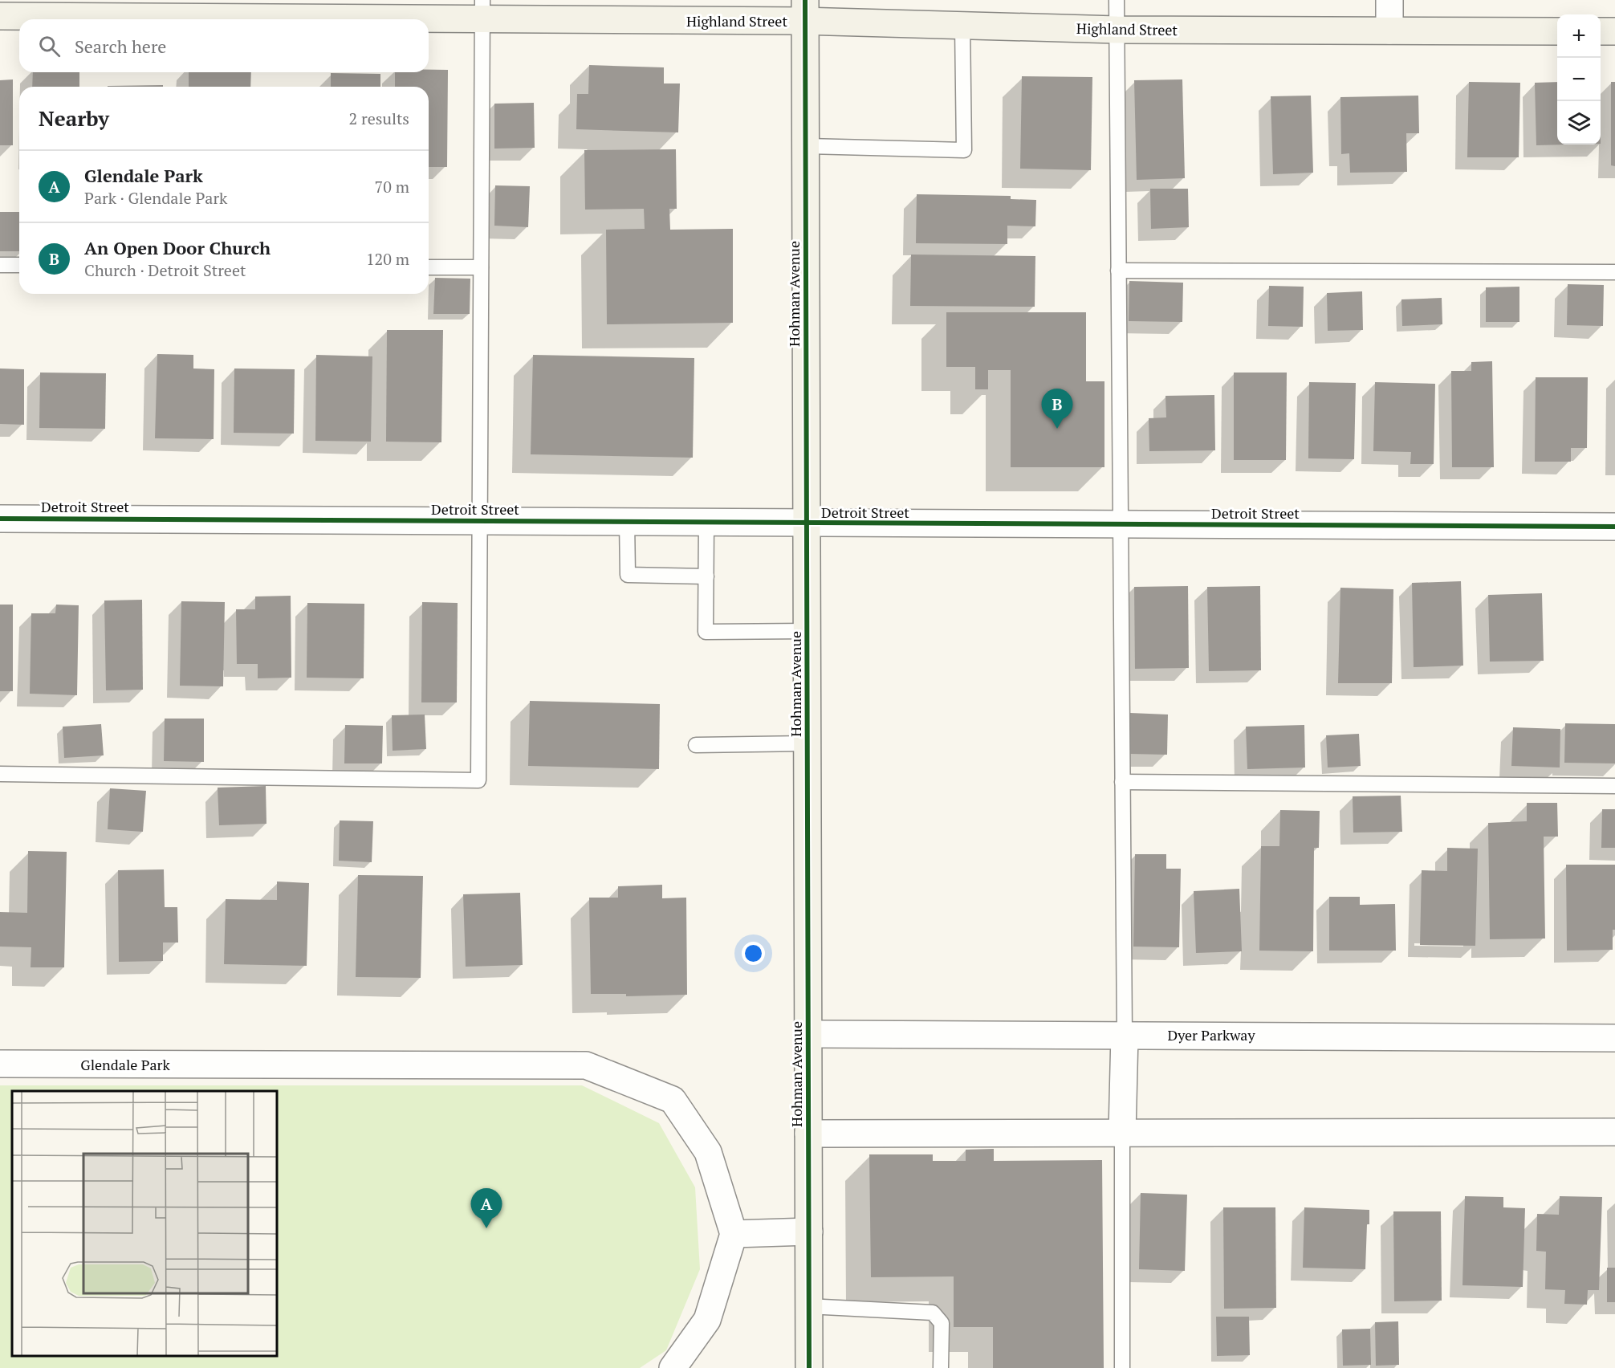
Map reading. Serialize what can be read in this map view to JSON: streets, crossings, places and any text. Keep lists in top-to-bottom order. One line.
{"streets":{"street":["Highland Street","Hohman Avenue","Detroit Street","Dyer Parkway","Glendale Park"]},"crossings":[["Highland Street","Hohman Avenue"],["Hohman Avenue","Detroit Street"],["Hohman Avenue","Dyer Parkway"]],"page":{"map_buttons":["+","−"],"search":"Search here","heading":["Nearby","2 results"],"list":[{"mark":"A","name":"Glendale Park","note":"Park · Glendale Park","value":"70 m"},{"mark":"B","name":"An Open Door Church","note":"Church · Detroit Street","value":"120 m"}],"pins":["B","A"]}}
